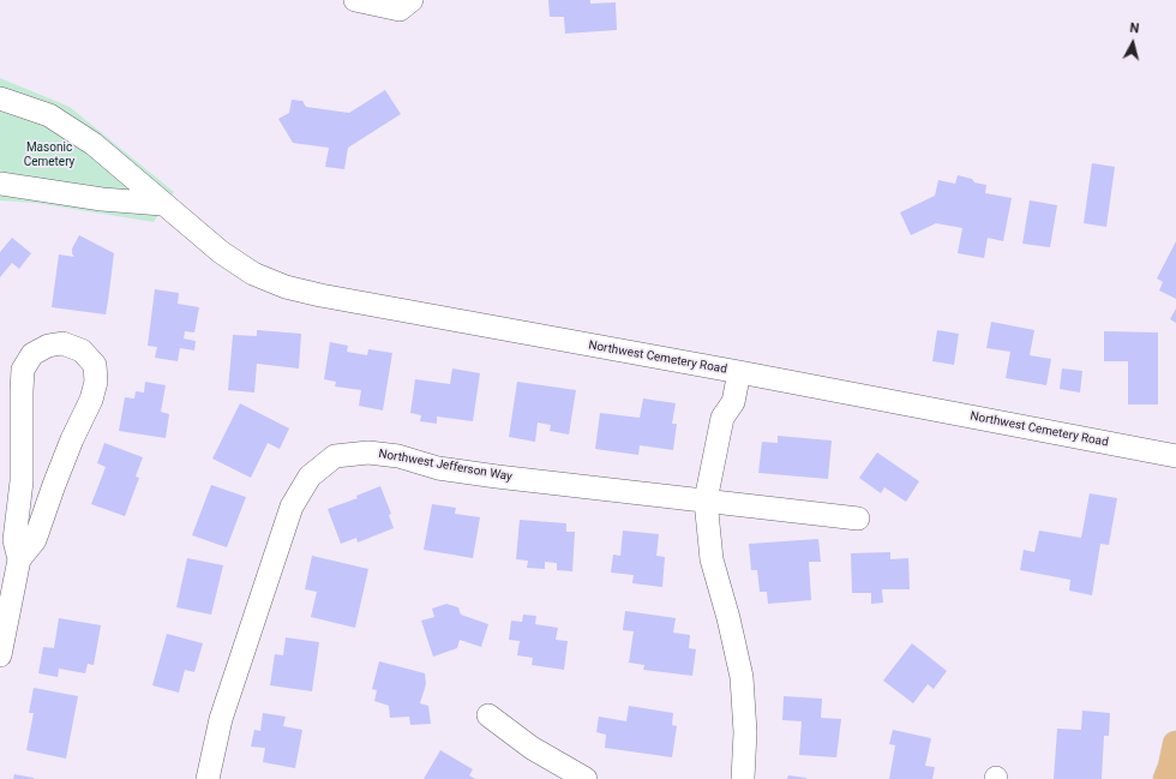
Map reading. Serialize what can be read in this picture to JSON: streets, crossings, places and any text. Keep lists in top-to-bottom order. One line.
{"streets":{"street":["Northwest Cemetery Road","Northwest Jefferson Way"]},"parks":["Masonic Cemetery"],"north":"top"}
